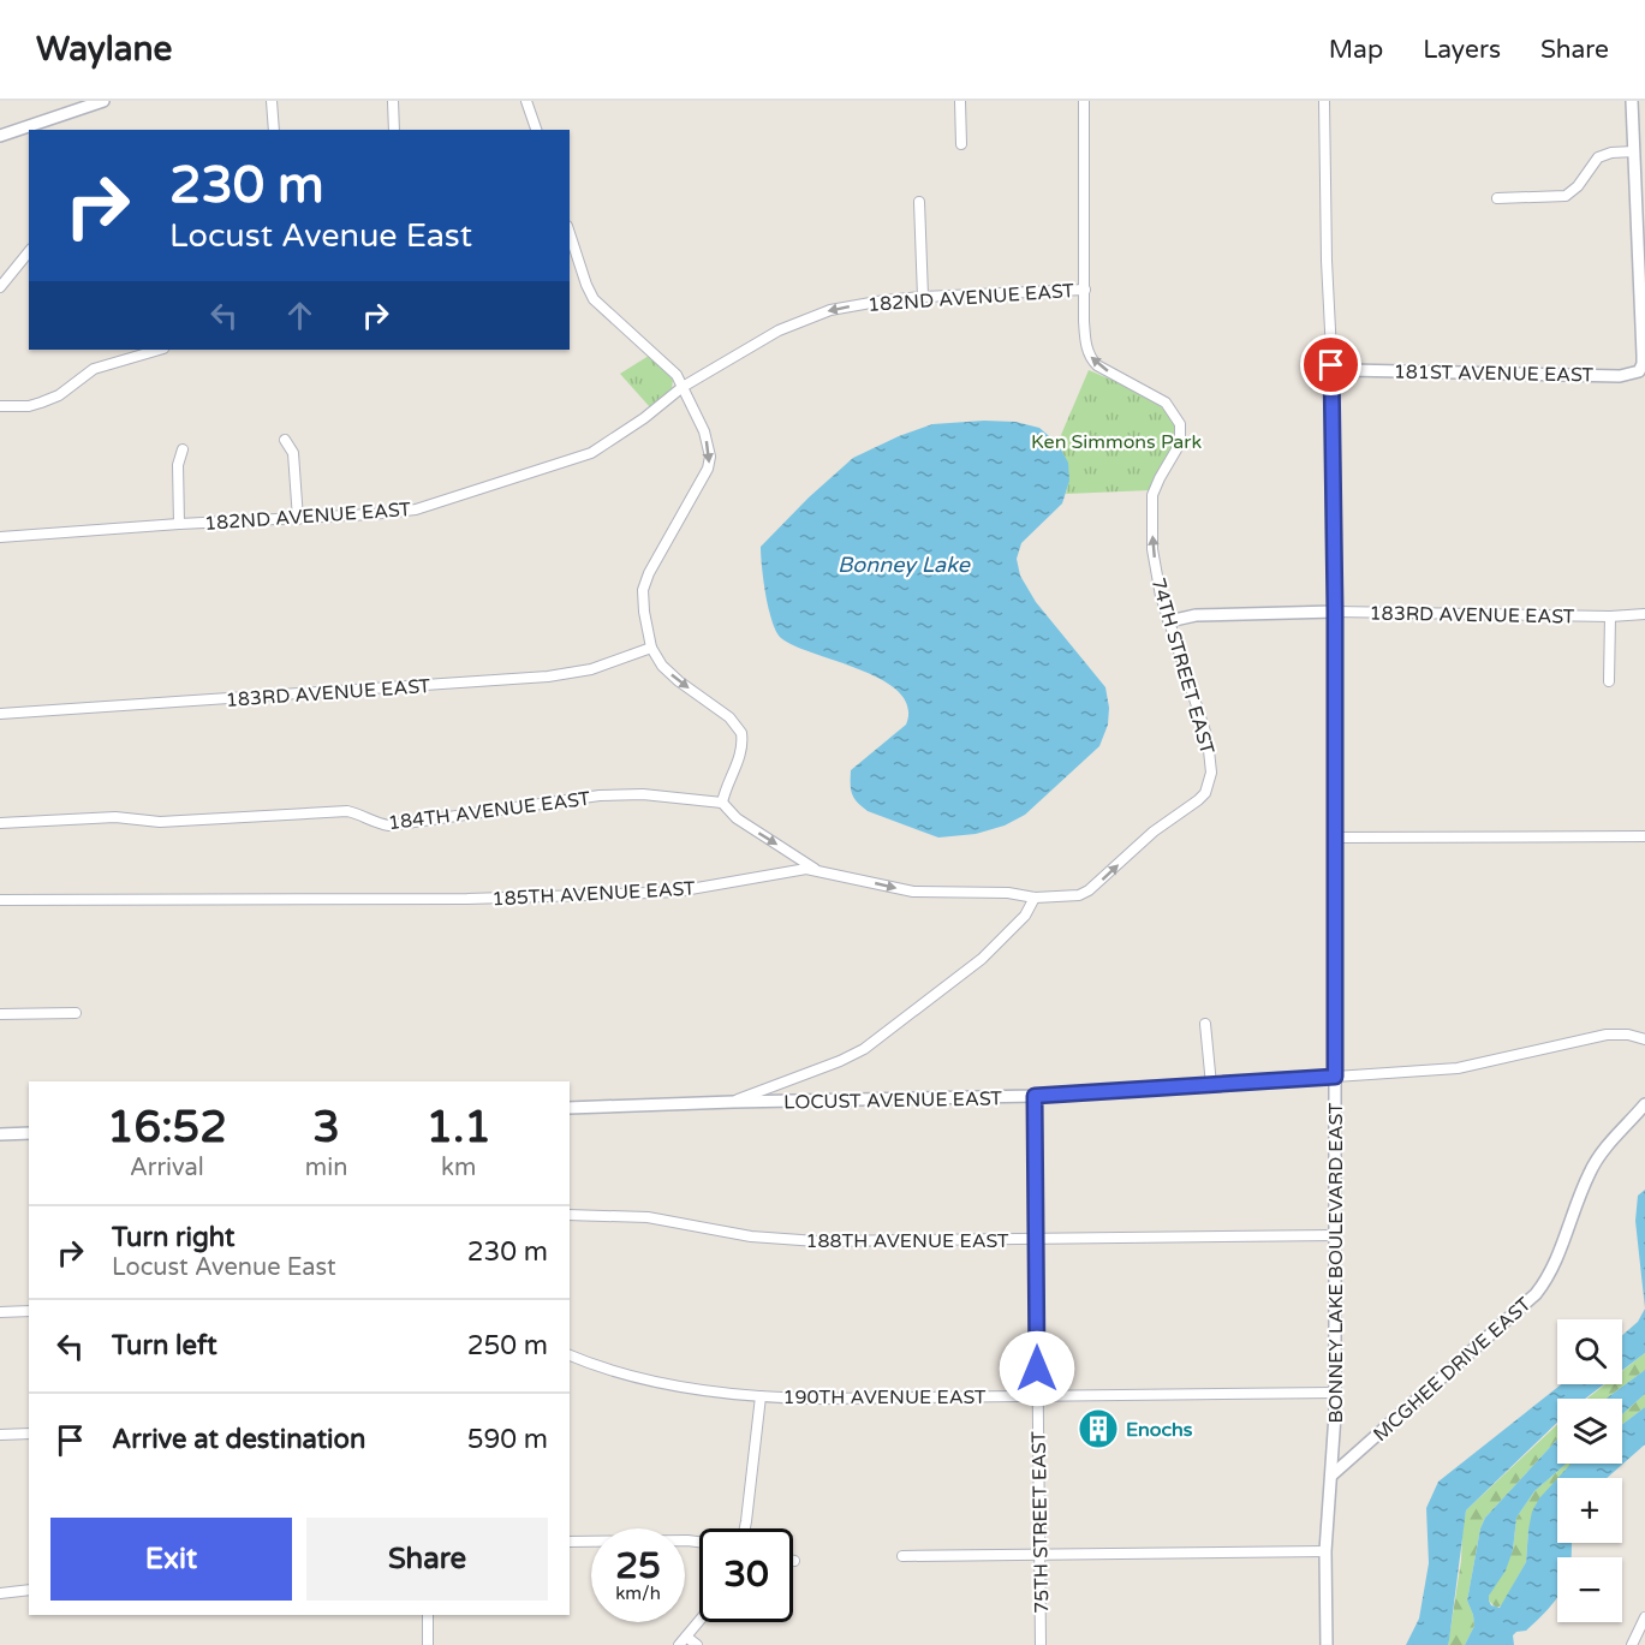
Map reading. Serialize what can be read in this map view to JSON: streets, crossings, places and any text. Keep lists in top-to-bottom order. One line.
{"streets":{"street":["182ND AVENUE EAST","181ST AVENUE EAST","183RD AVENUE EAST","74TH STREET EAST","184TH AVENUE EAST","185TH AVENUE EAST","LOCUST AVENUE EAST","188TH AVENUE EAST","BONNEY LAKE BOULEVARD EAST","MCGHEE DRIVE EAST","190TH AVENUE EAST","75TH STREET EAST"]},"crossings":[["182ND AVENUE EAST","74TH STREET EAST"],["181ST AVENUE EAST","BONNEY LAKE BOULEVARD EAST"],["183RD AVENUE EAST","74TH STREET EAST"],["183RD AVENUE EAST","BONNEY LAKE BOULEVARD EAST"],["74TH STREET EAST","185TH AVENUE EAST"],["LOCUST AVENUE EAST","BONNEY LAKE BOULEVARD EAST"],["LOCUST AVENUE EAST","75TH STREET EAST"],["188TH AVENUE EAST","BONNEY LAKE BOULEVARD EAST"],["188TH AVENUE EAST","75TH STREET EAST"],["BONNEY LAKE BOULEVARD EAST","MCGHEE DRIVE EAST"],["BONNEY LAKE BOULEVARD EAST","190TH AVENUE EAST"],["190TH AVENUE EAST","75TH STREET EAST"]],"one_way":["74TH STREET EAST"],"water":["Bonney Lake"],"parks":["Ken Simmons Park"],"places":{"building":["Enochs"]},"page":{"header":"Waylane","nav":["Map","Layers","Share"],"turn":["230 m","Locust Avenue East"],"eta":["16:52","Arrival","3","min","1.1","km"],"list":[{"name":"Turn right","note":"Locust Avenue East","value":"230 m"},{"name":"Turn left","value":"250 m"},{"name":"Arrive at destination","value":"590 m"}],"map_buttons":["+","−"],"buttons":["Exit","Share"],"speed":"25 km/h","limit":"30"}}
